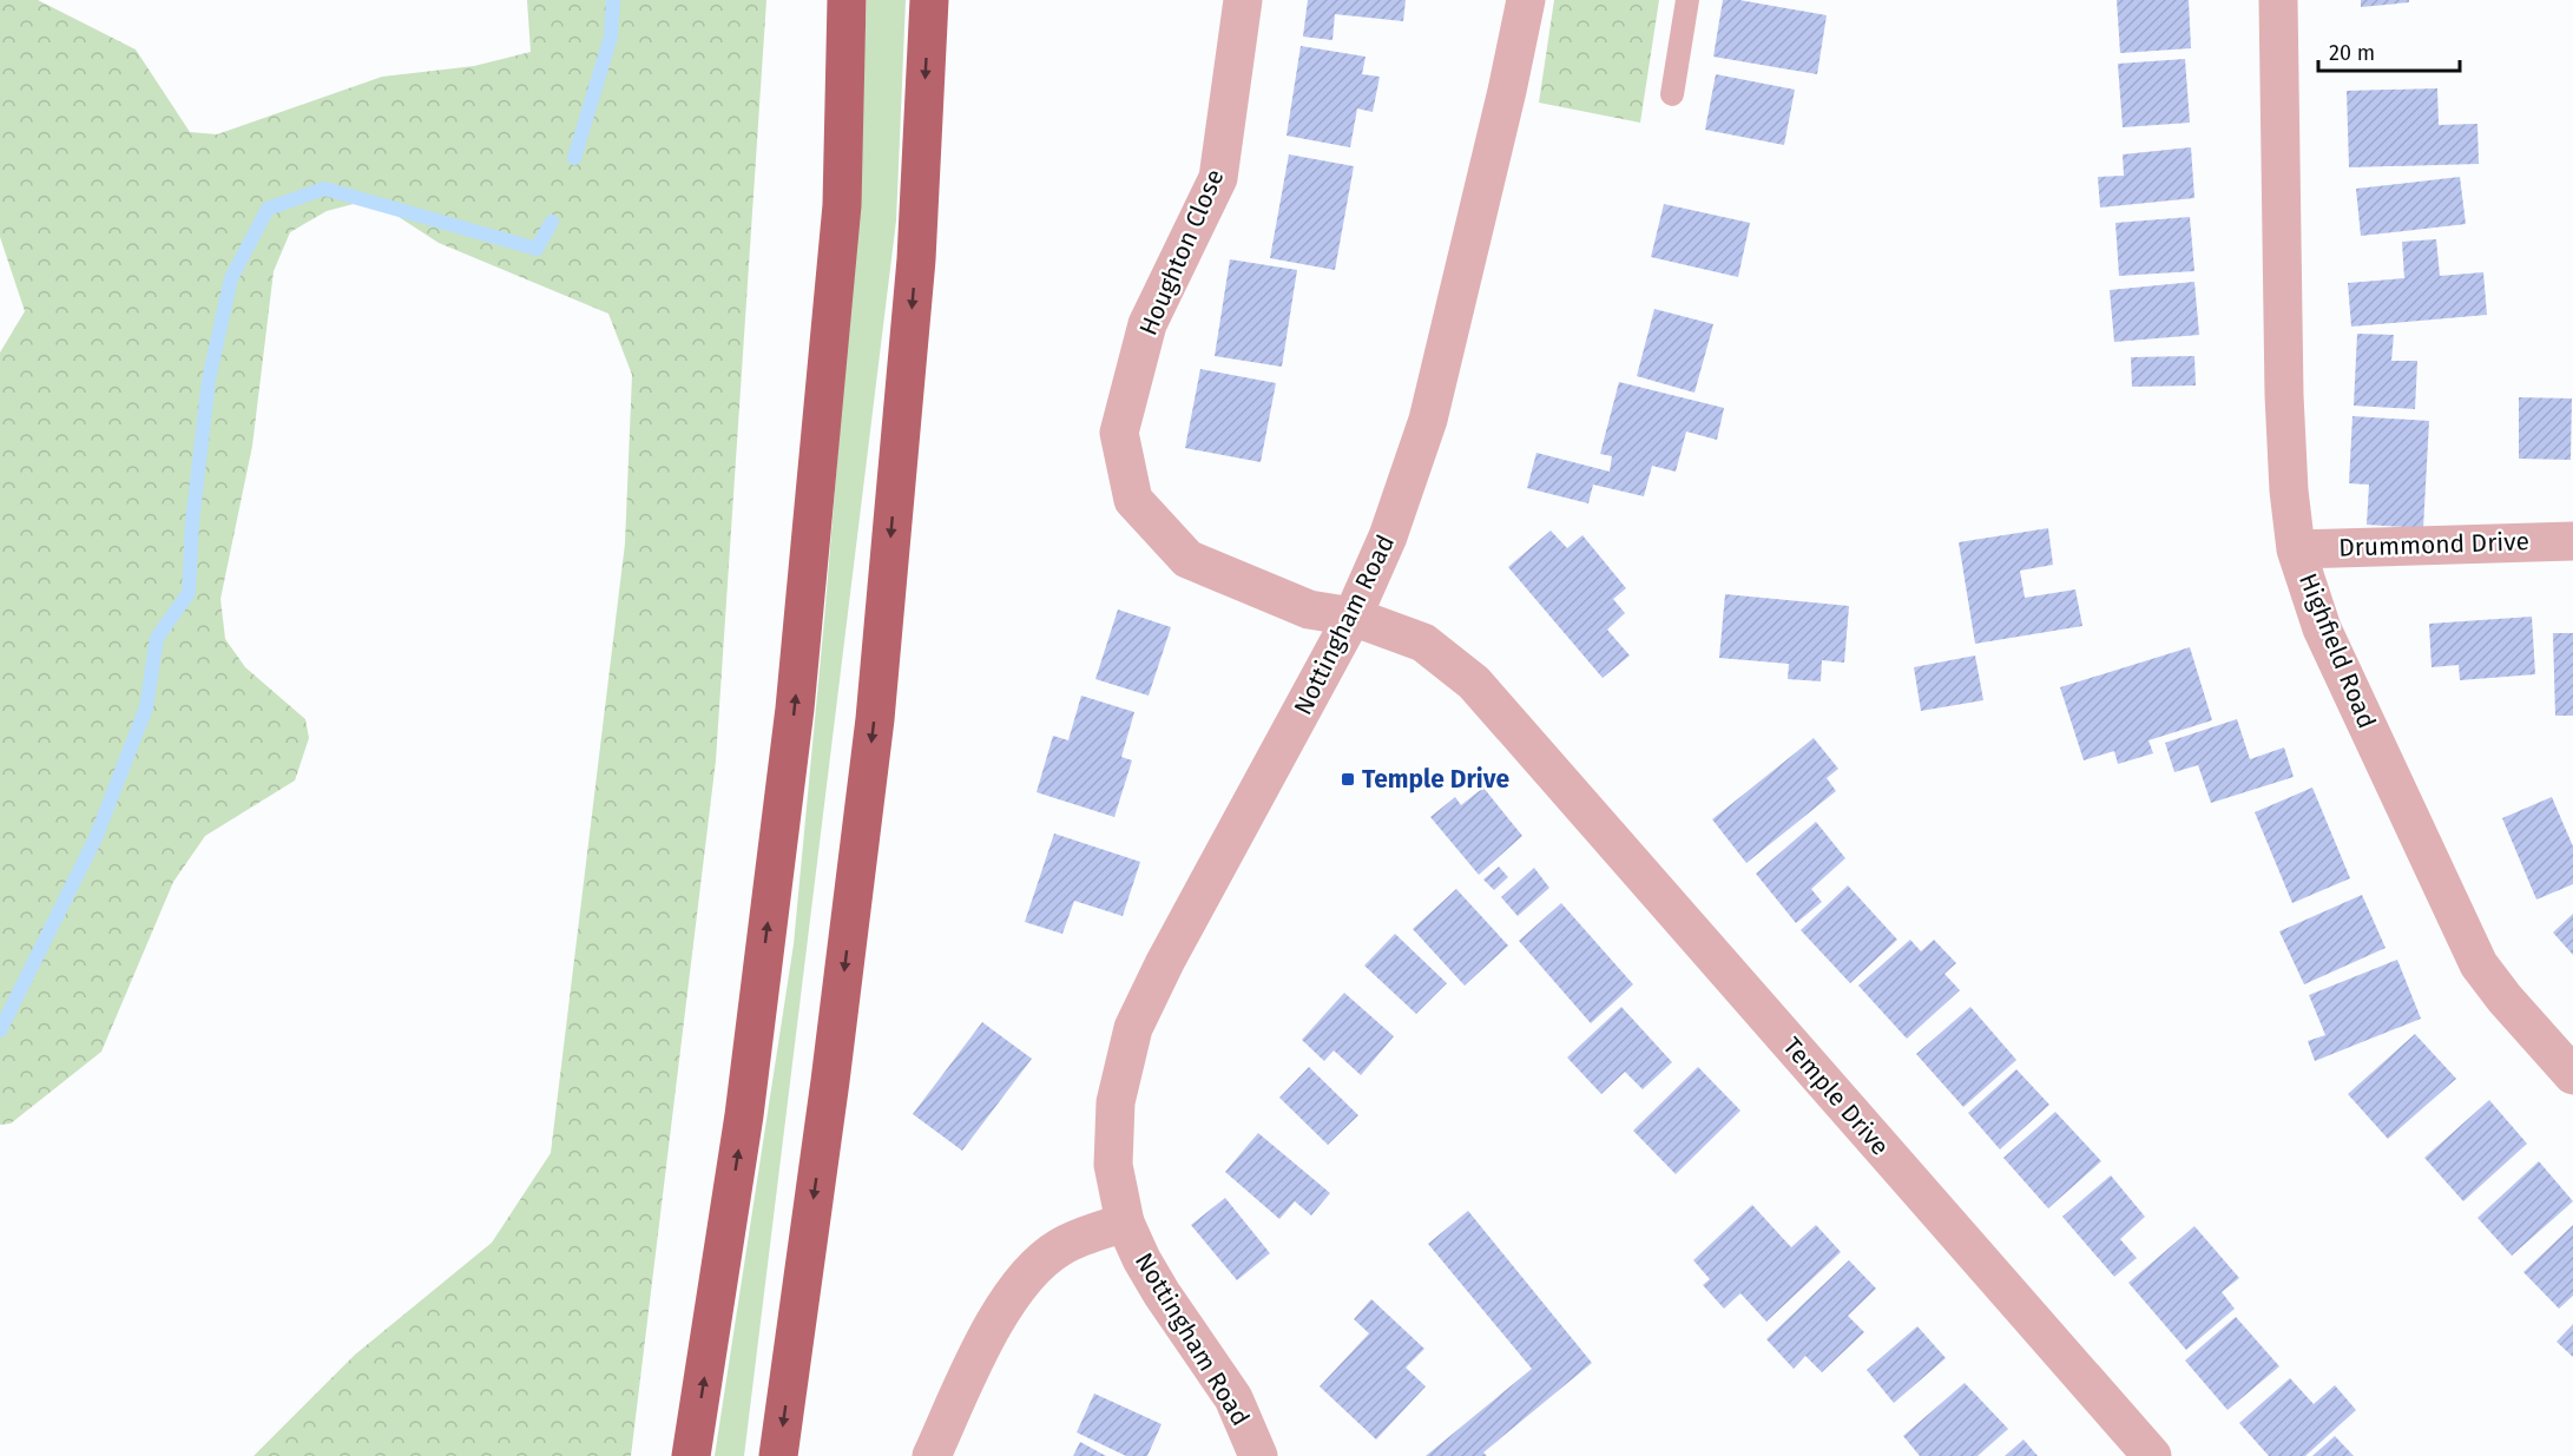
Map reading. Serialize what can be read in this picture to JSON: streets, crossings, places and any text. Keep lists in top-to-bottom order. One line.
{"streets":{"street":["Houghton Close","Drummond Drive","Nottingham Road","Highfield Road","Temple Drive"]},"crossings":[["Houghton Close","Nottingham Road"],["Houghton Close","Temple Drive"],["Drummond Drive","Highfield Road"],["Nottingham Road","Temple Drive"]],"places":{"transit":["Temple Drive"]},"scale_bar":"20 m"}
